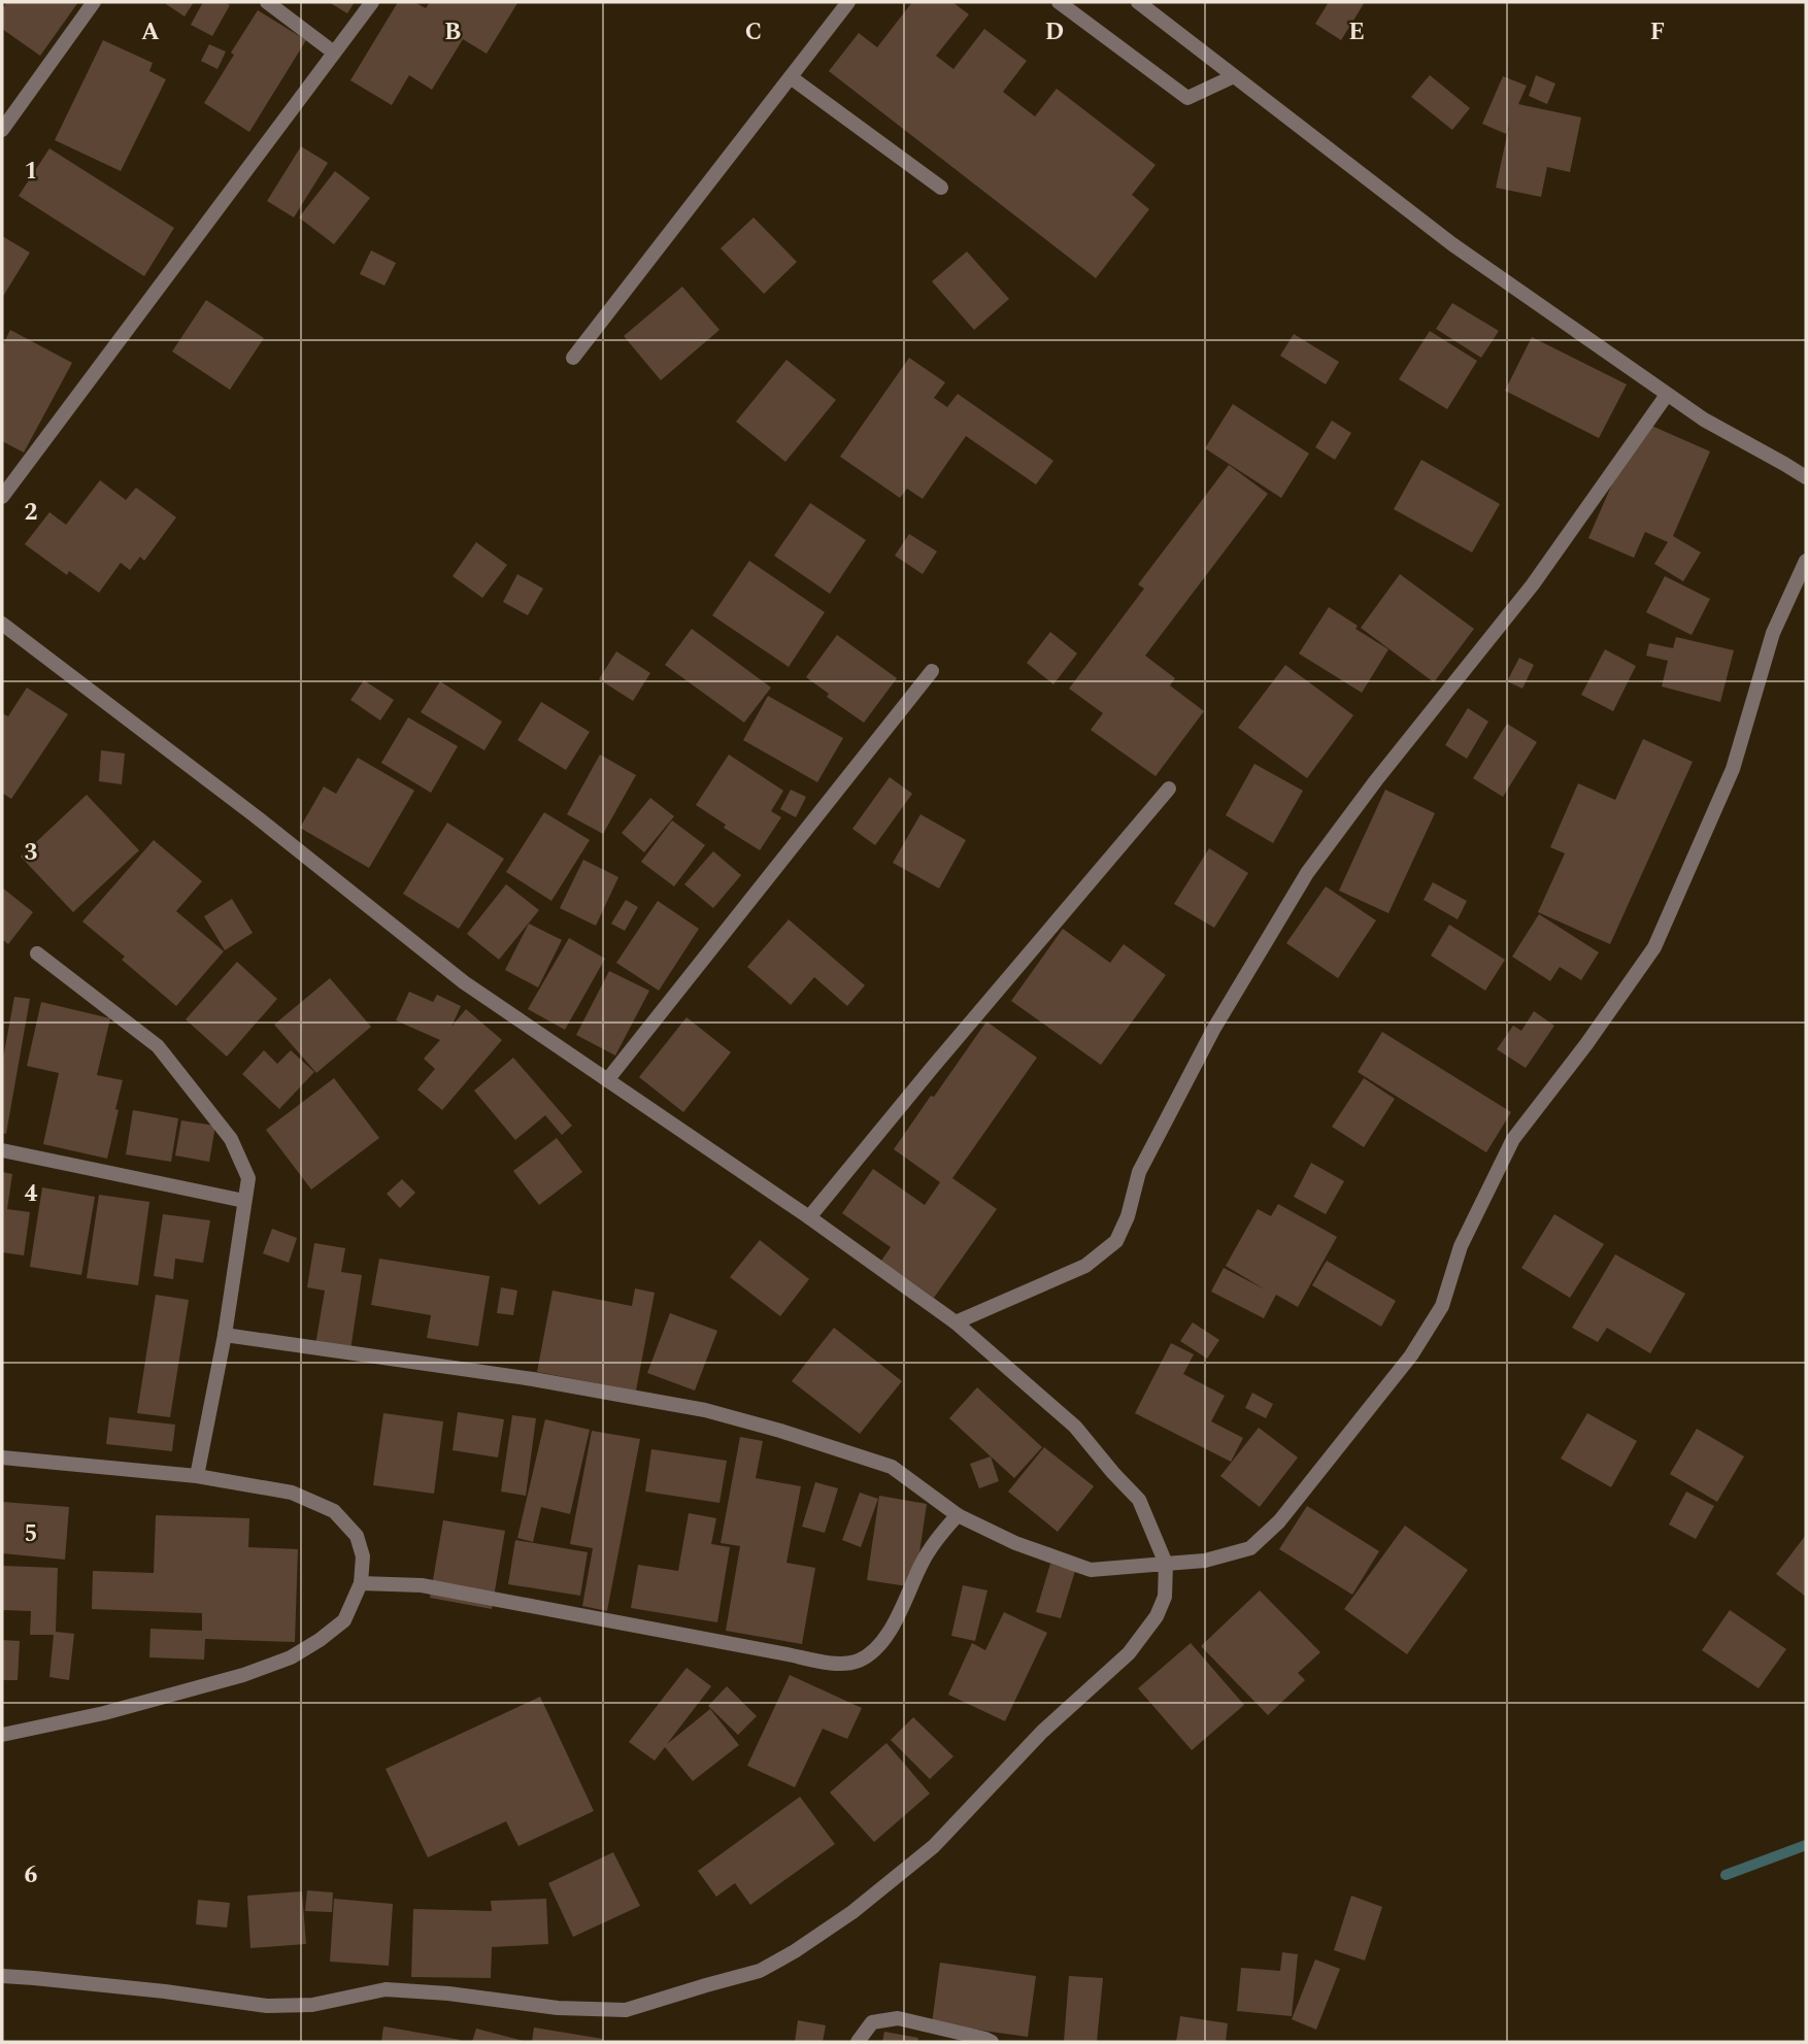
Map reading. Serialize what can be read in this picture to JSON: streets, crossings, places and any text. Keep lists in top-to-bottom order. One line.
{"grid":{"columns":["A","B","C","D","E","F"],"rows":["1","2","3","4","5","6"]}}
